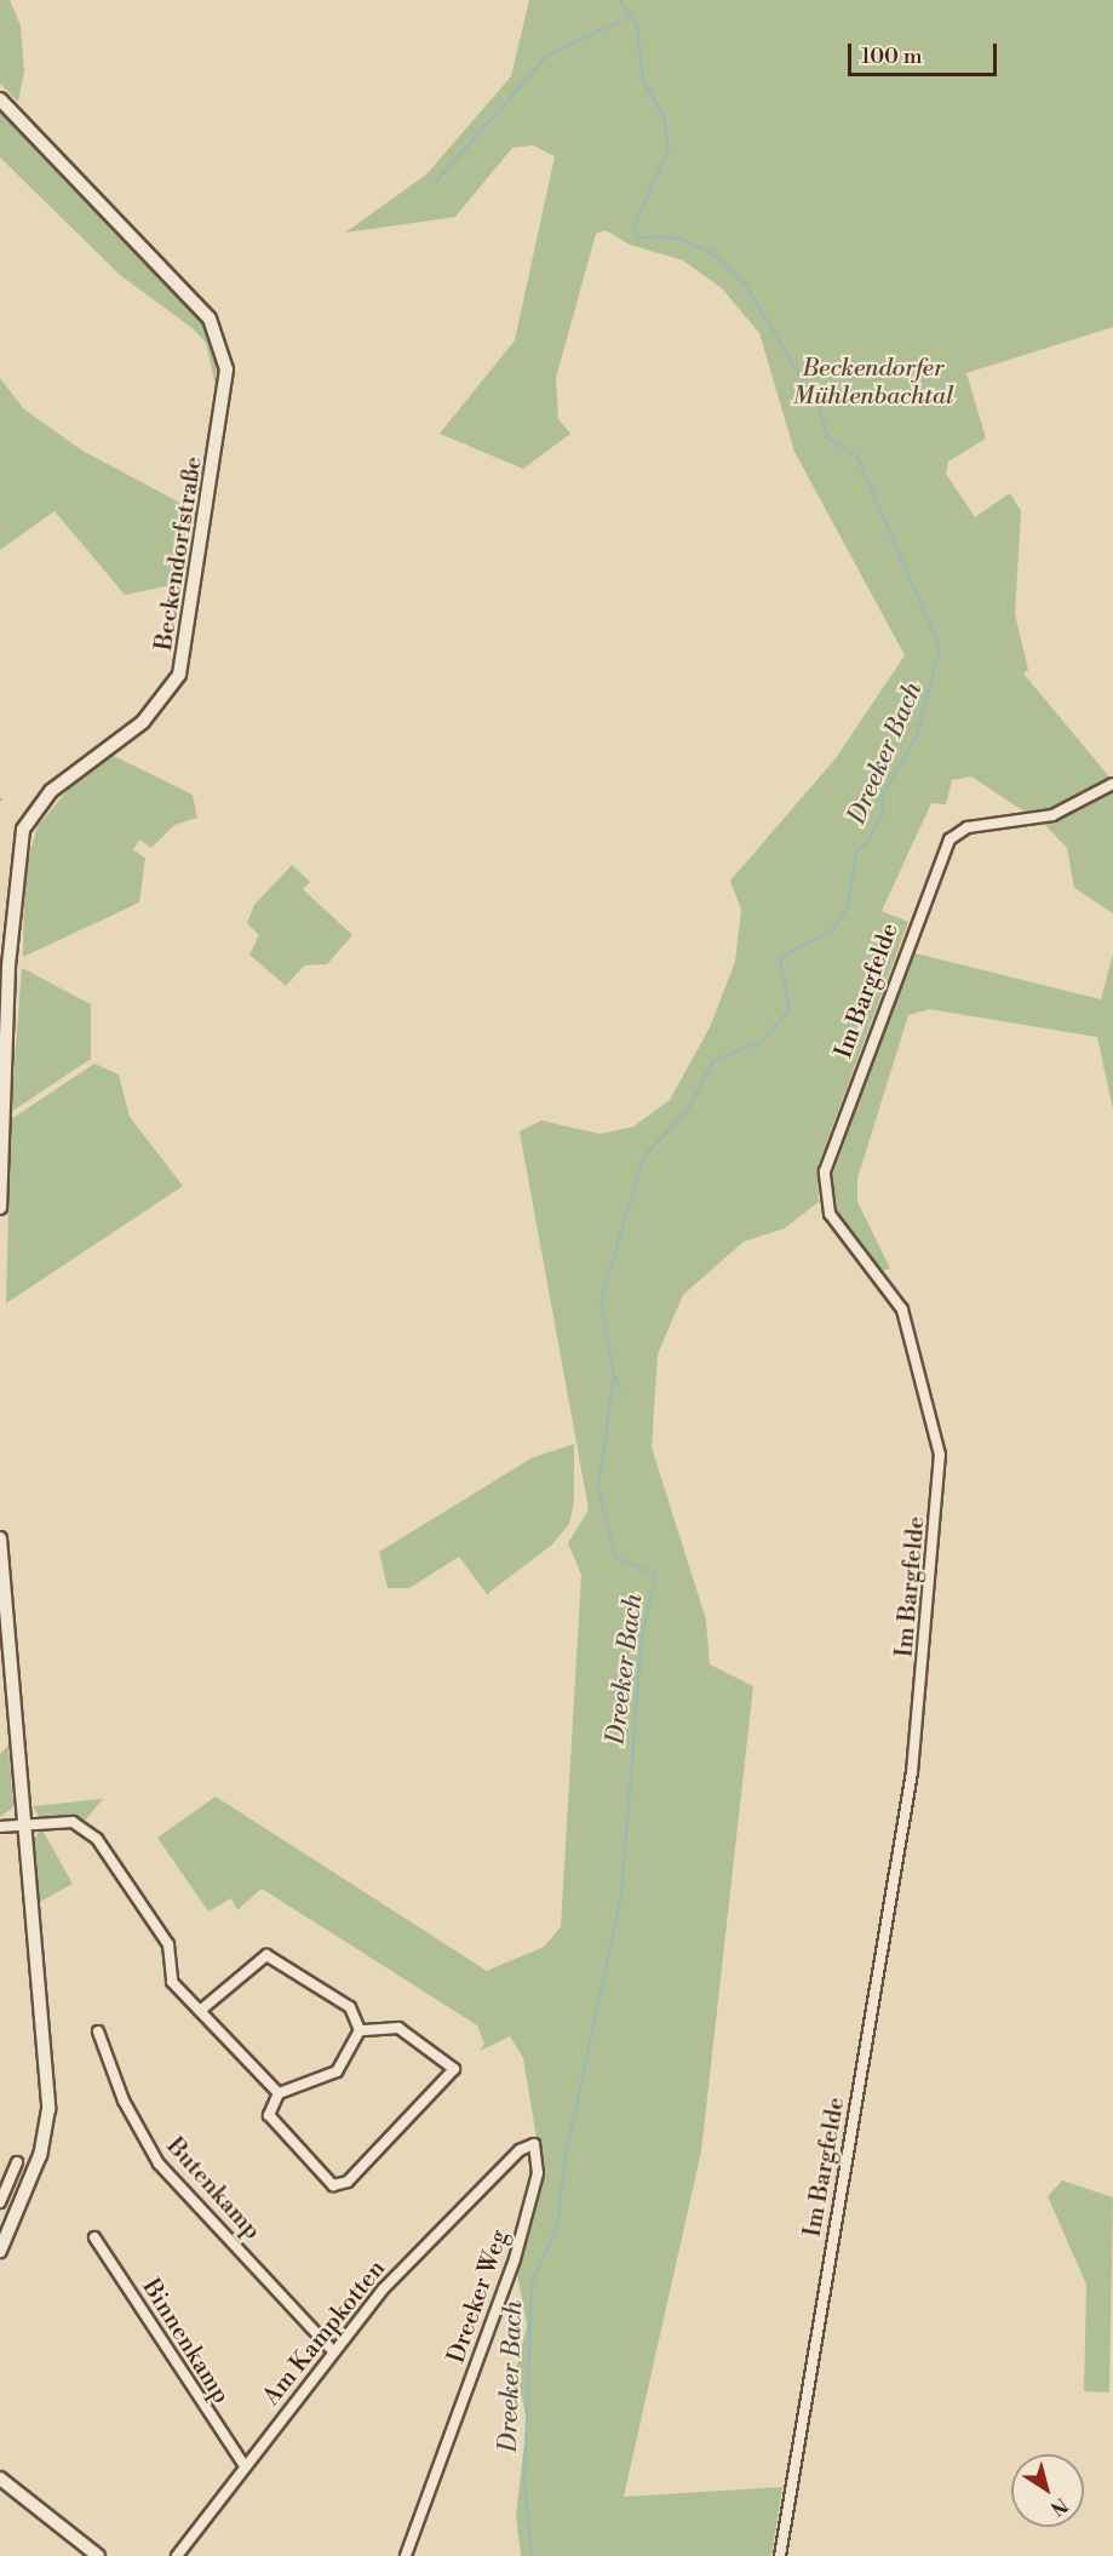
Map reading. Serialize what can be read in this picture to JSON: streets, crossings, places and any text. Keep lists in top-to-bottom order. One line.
{"streets":{"street":["Beckendorfstraße","Im Bargfelde","Butenkamp","Dreeker Weg","Am Kampkotten","Binnenkamp"]},"crossings":[["Butenkamp","Am Kampkotten"],["Dreeker Weg","Am Kampkotten"],["Am Kampkotten","Binnenkamp"]],"water":["Dreeker Bach"],"parks":["Beckendorfer Mühlenbachtal"],"scale_bar":"100 m","north":"bottom right"}
